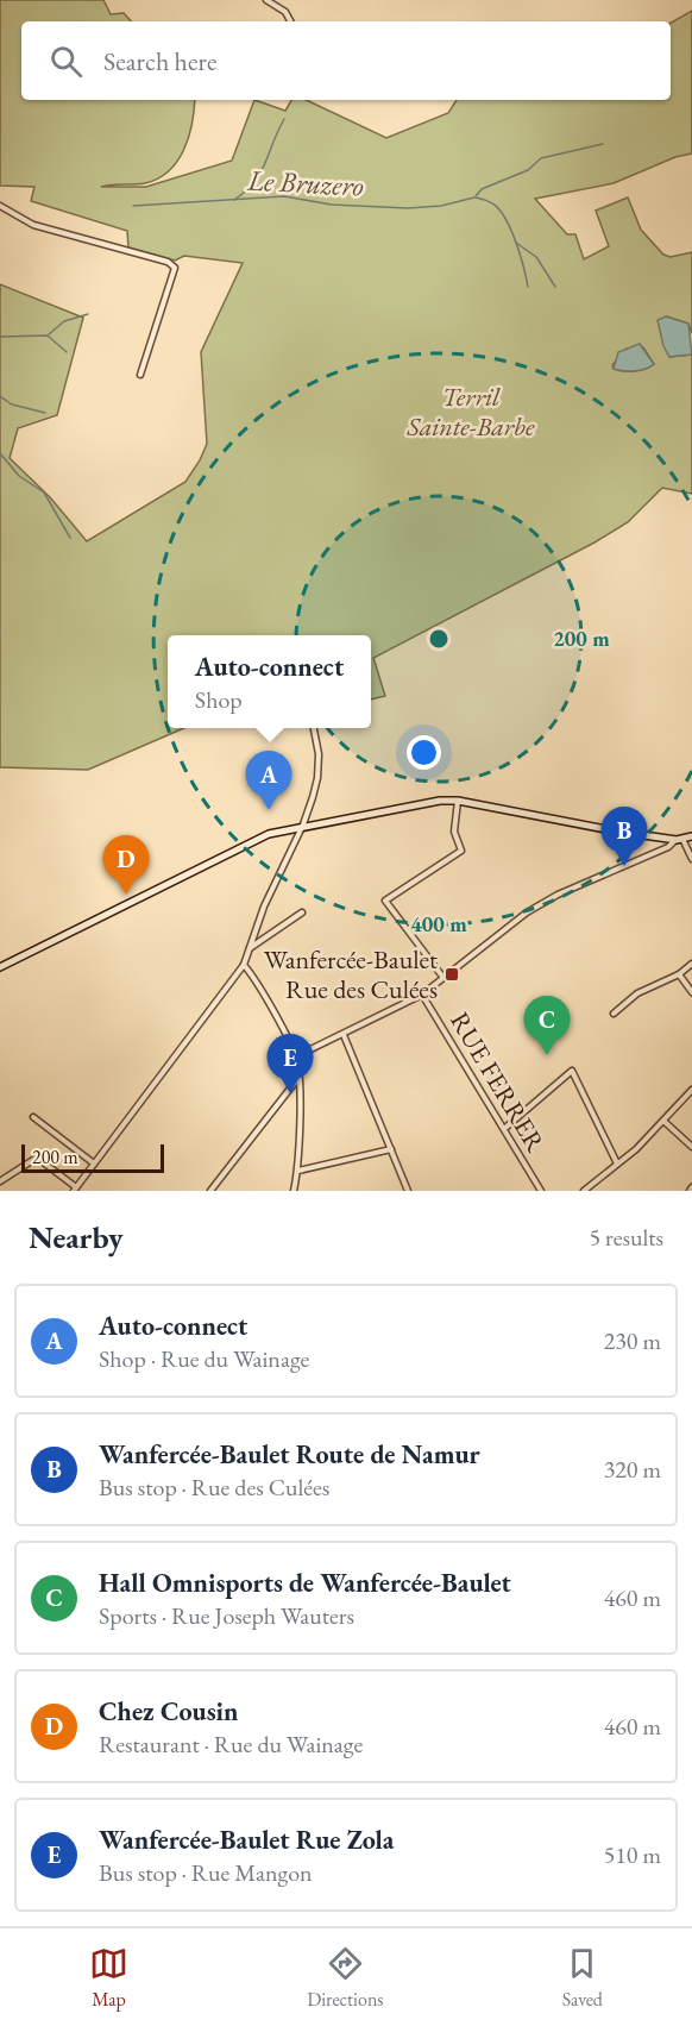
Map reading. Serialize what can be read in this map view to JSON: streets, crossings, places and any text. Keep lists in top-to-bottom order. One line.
{"streets":{"street":["RUE FERRER"]},"water":["Le Bruzero"],"parks":["Terril Sainte-Barbe"],"places":{"transit":["Wanfercée-Baulet Rue des Culées"]},"scale_bar":"200 m","page":{"search":"Search here","popup":["Auto-connect","Shop"],"pins":["A","B","D","C","E"],"scale":"200 m","heading":["Nearby","5 results"],"list":[{"mark":"A","name":"Auto-connect","note":"Shop · Rue du Wainage","value":"230 m"},{"mark":"B","name":"Wanfercée-Baulet Route de Namur","note":"Bus stop · Rue des Culées","value":"320 m"},{"mark":"C","name":"Hall Omnisports de Wanfercée-Baulet","note":"Sports · Rue Joseph Wauters","value":"460 m"},{"mark":"D","name":"Chez Cousin","note":"Restaurant · Rue du Wainage","value":"460 m"},{"mark":"E","name":"Wanfercée-Baulet Rue Zola","note":"Bus stop · Rue Mangon","value":"510 m"}],"nav":["Map","Directions","Saved"]},"rings":["200 m","400 m"]}
